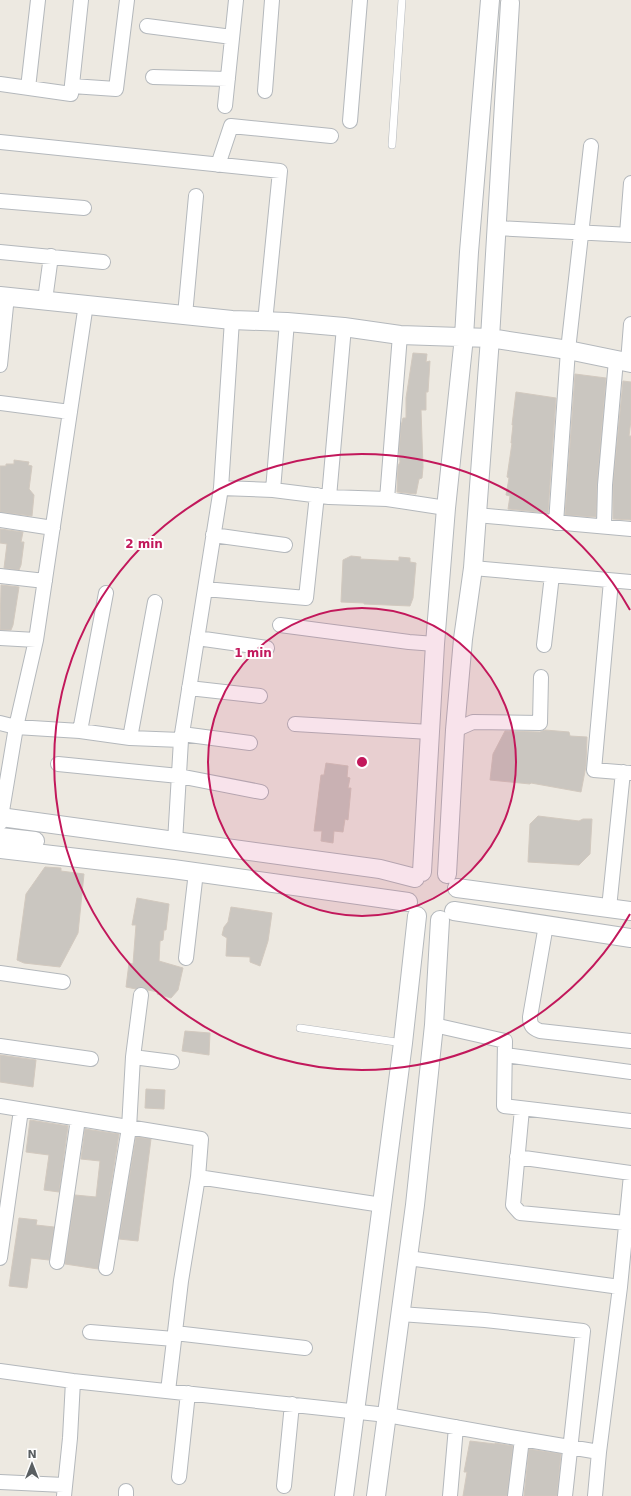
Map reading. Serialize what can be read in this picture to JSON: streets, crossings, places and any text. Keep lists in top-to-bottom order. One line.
{"north":"top","rings":["2 min","1 min"]}
